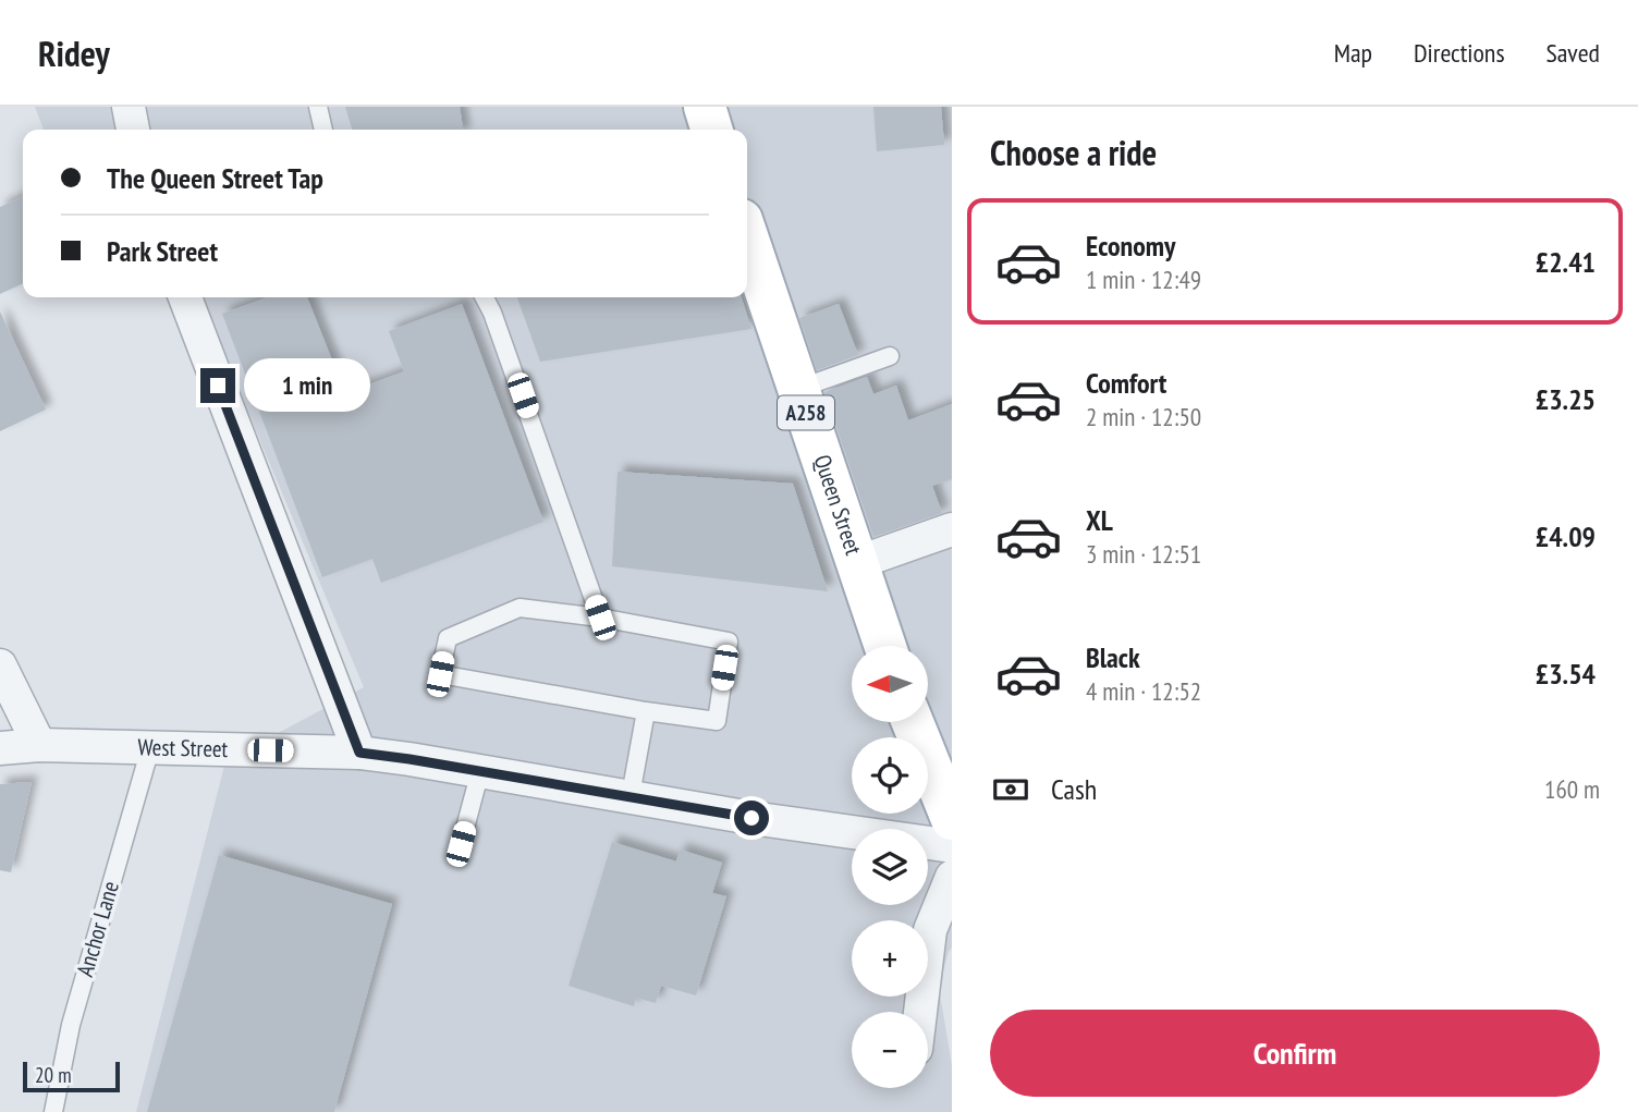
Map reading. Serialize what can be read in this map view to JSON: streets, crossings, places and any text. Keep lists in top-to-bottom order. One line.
{"streets":{"main road":["A258","Queen Street"],"street":["West Street"],"lane":["Anchor Lane"]},"crossings":[["West Street","Anchor Lane"]],"scale_bar":"20 m","north":"left","page":{"header":"Ridey","nav":["Map","Directions","Saved"],"heading":"Choose a ride","banner":["The Queen Street Tap","Park Street"],"list":[{"name":"Economy","note":"1 min · 12:49","value":"£2.41"},{"name":"Comfort","note":"2 min · 12:50","value":"£3.25"},{"name":"XL","note":"3 min · 12:51","value":"£4.09"},{"name":"Black","note":"4 min · 12:52","value":"£3.54"}],"bubble":"1 min","map_buttons":["+","−"],"pay":["Cash","160 m"],"buttons":"Confirm","scale":"20 m"}}
